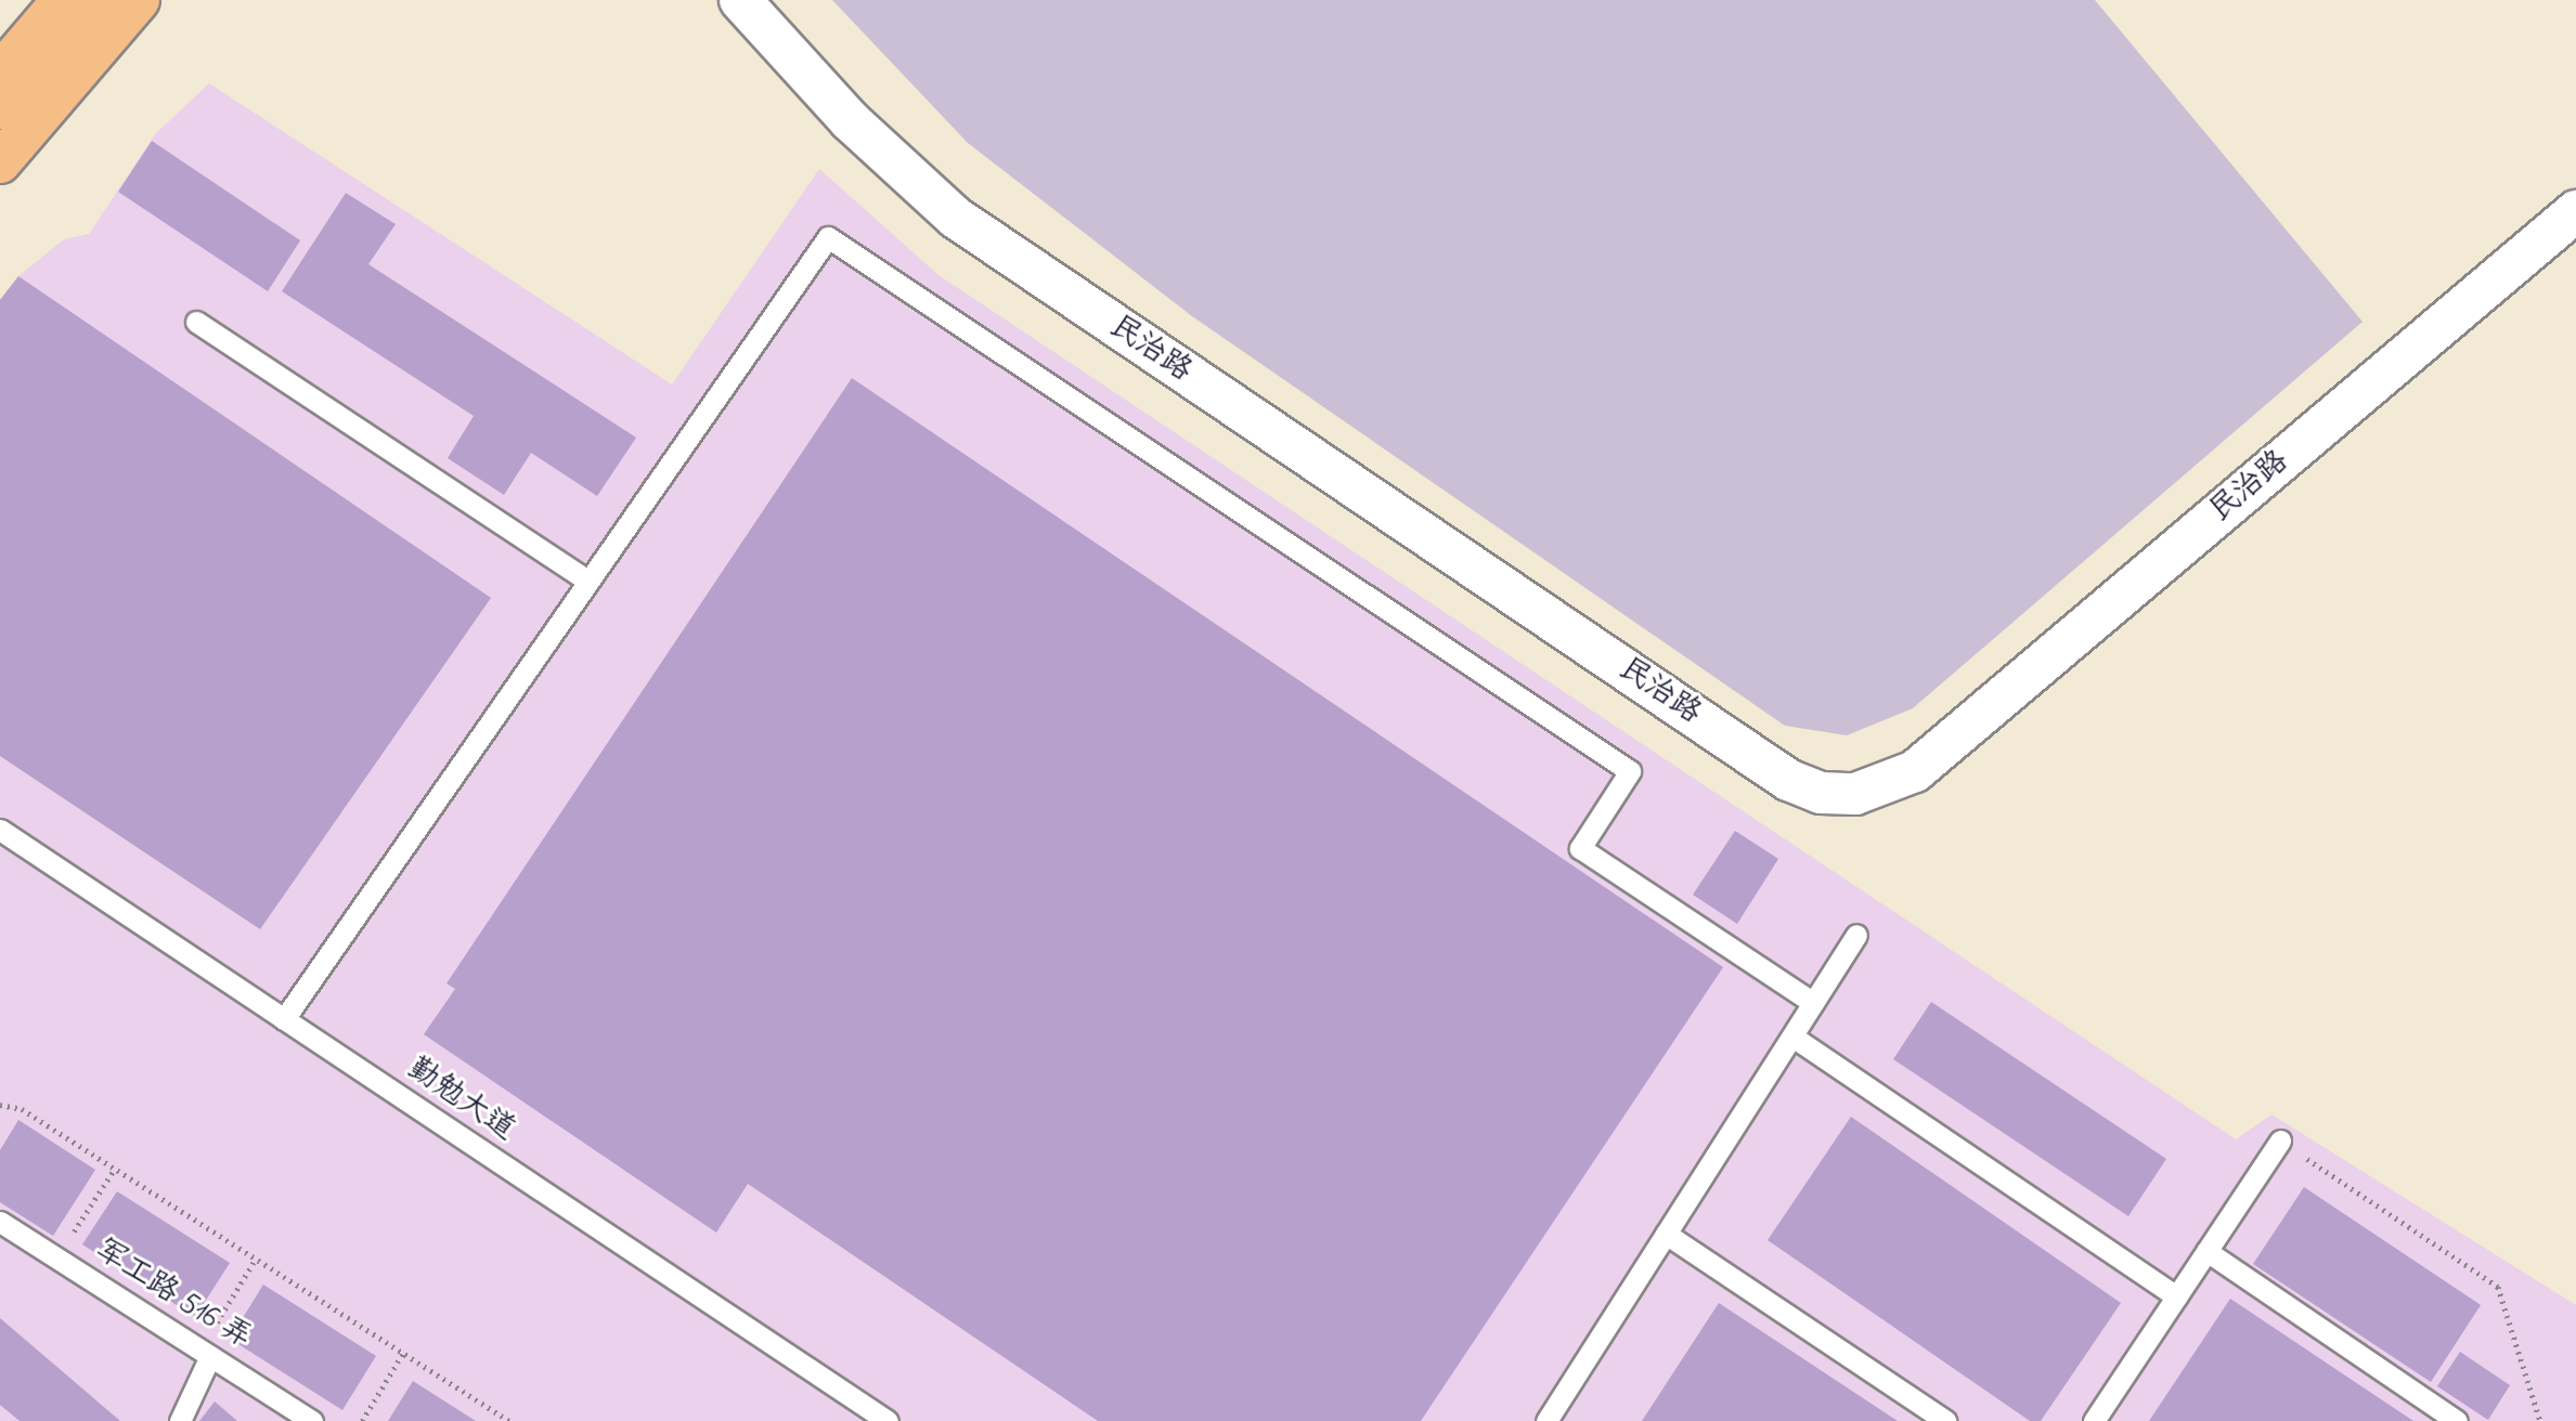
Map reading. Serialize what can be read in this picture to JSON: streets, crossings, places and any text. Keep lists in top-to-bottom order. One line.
{"streets":{"street":["民治路"],"lane":["勤勉大道","军工路 516 弄"]}}
